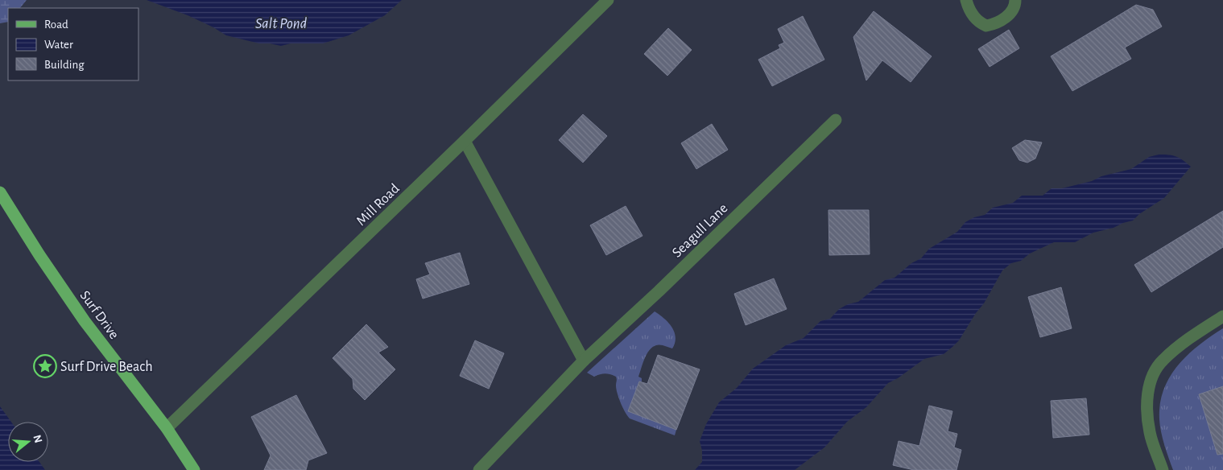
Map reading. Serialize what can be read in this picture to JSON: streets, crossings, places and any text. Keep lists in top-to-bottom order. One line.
{"streets":{"main road":["Surf Drive"],"street":["Mill Road","Seagull Lane"]},"crossings":[["Mill Road","Surf Drive"]],"water":["Salt Pond"],"places":{"place":["Surf Drive Beach"]},"legend":["Road","Water","Building"],"north":"right"}
